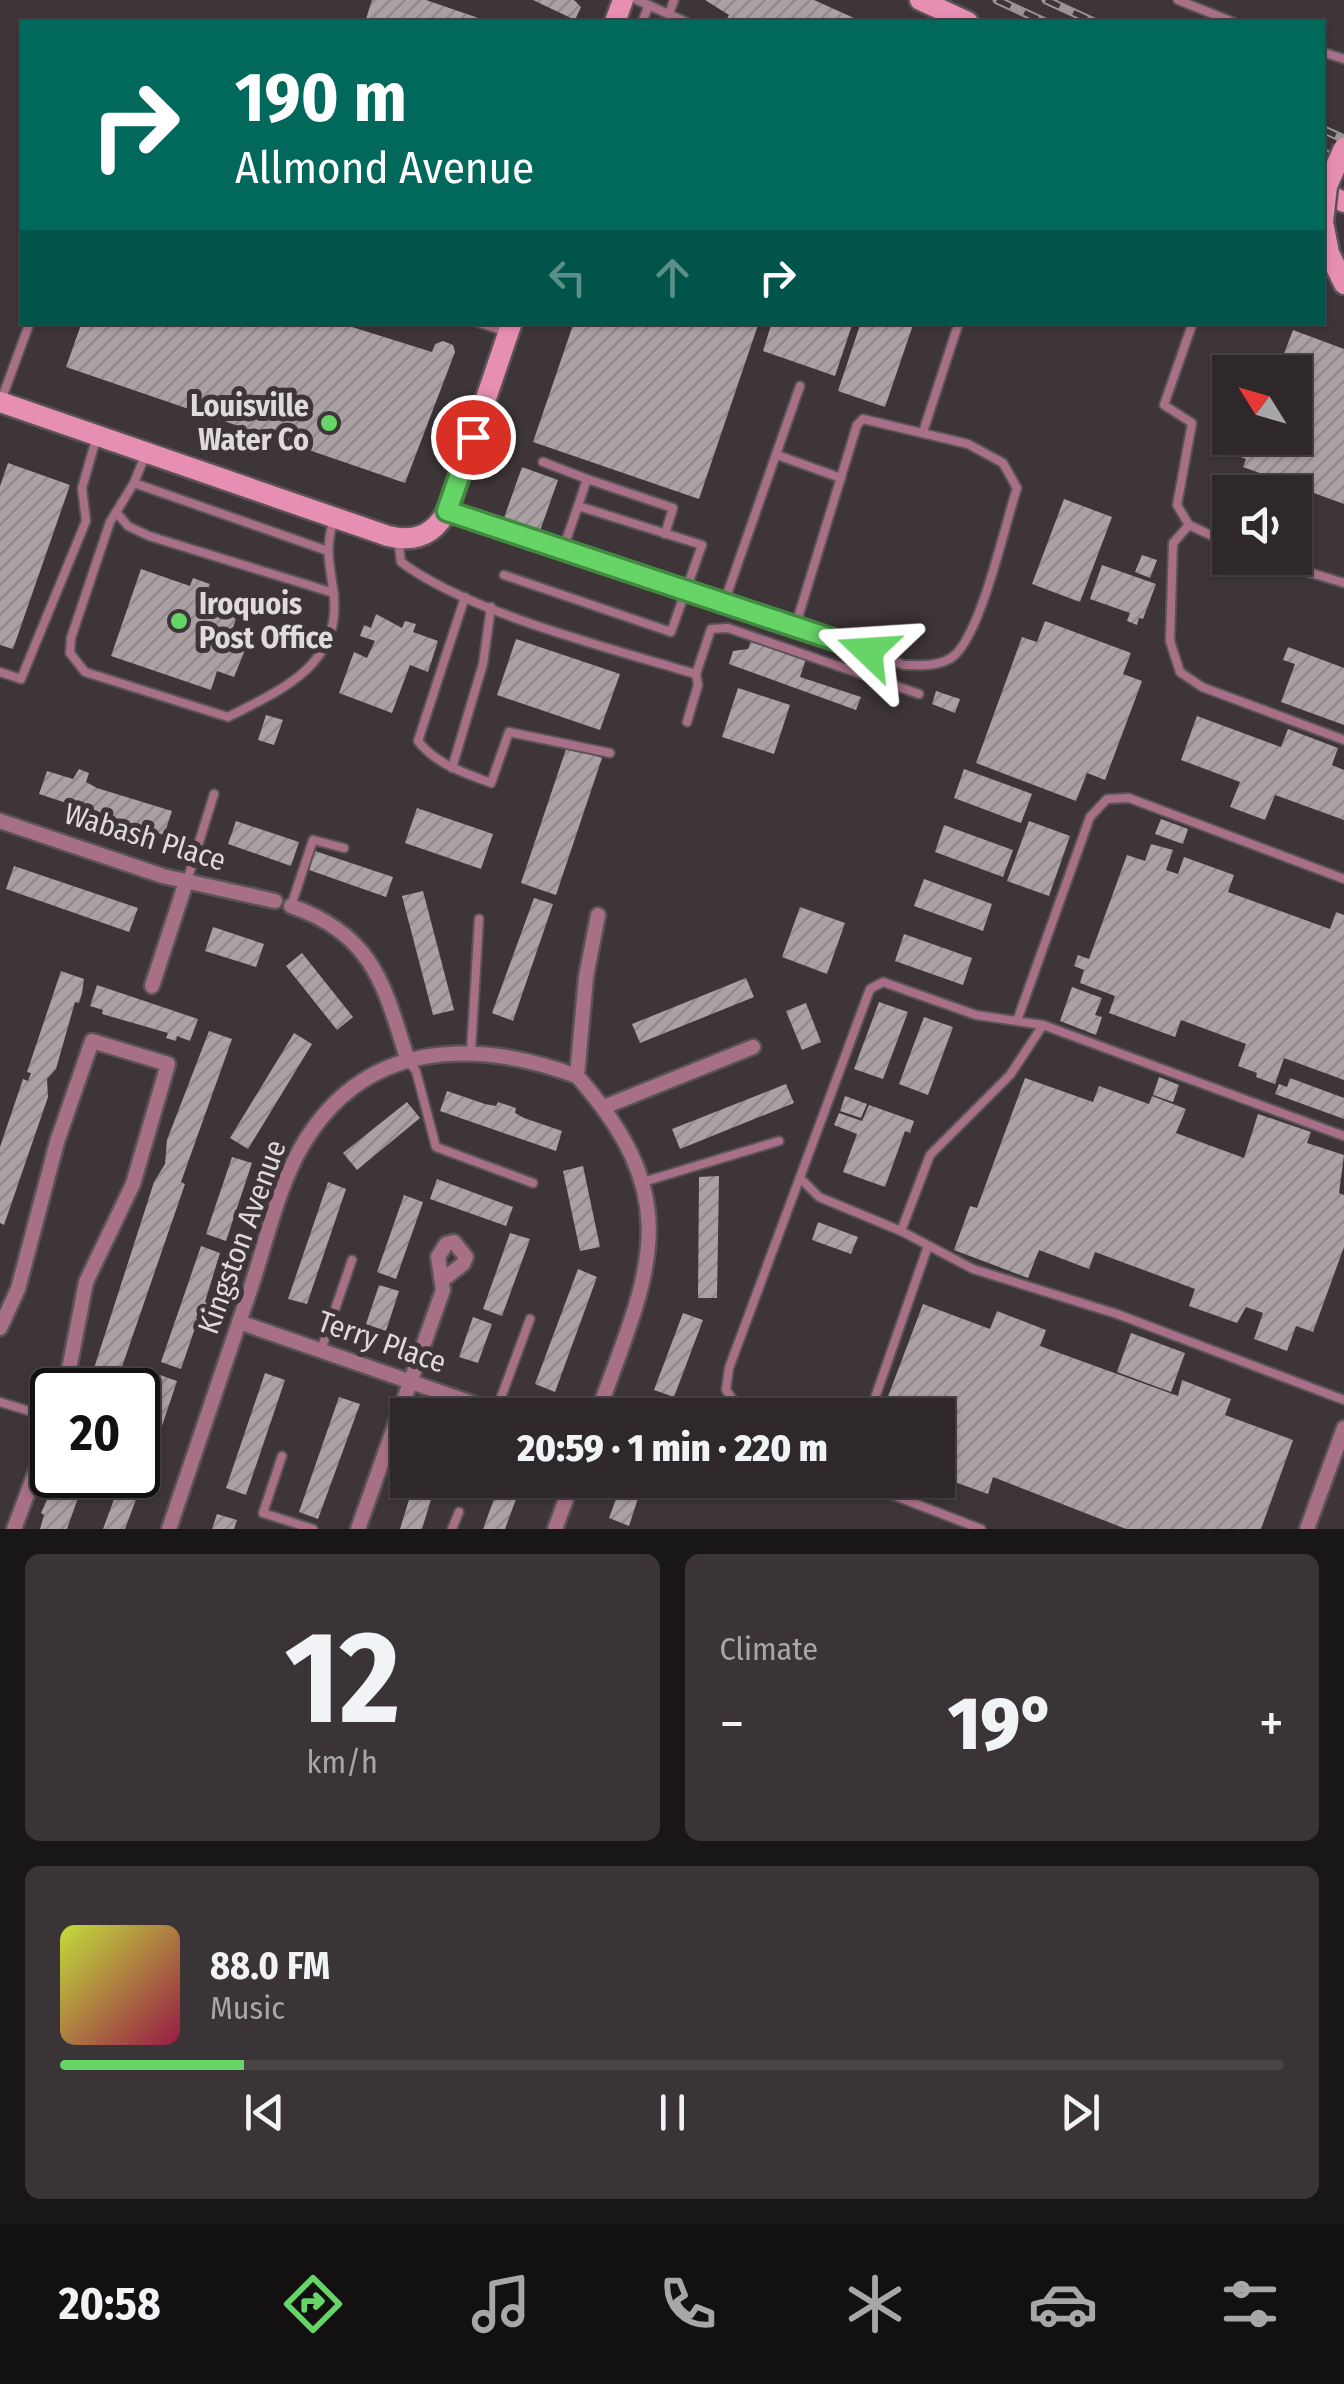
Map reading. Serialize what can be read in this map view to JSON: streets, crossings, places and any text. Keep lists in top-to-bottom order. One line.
{"streets":{"street":["Wabash Place","Kingston Avenue","Terry Place"]},"crossings":[["Kingston Avenue","Terry Place"]],"places":["Louisville Water Co","Iroquois Post Office"],"north":"top left","page":{"turn":["190 m","Allmond Avenue"],"limit":"20","trip":"20:59 · 1 min · 220 m","tile":[["12","km/h"],"Climate"],"heat":["−","19°","+"],"song":["88.0 FM","Music"],"tabs":"20:58"}}
